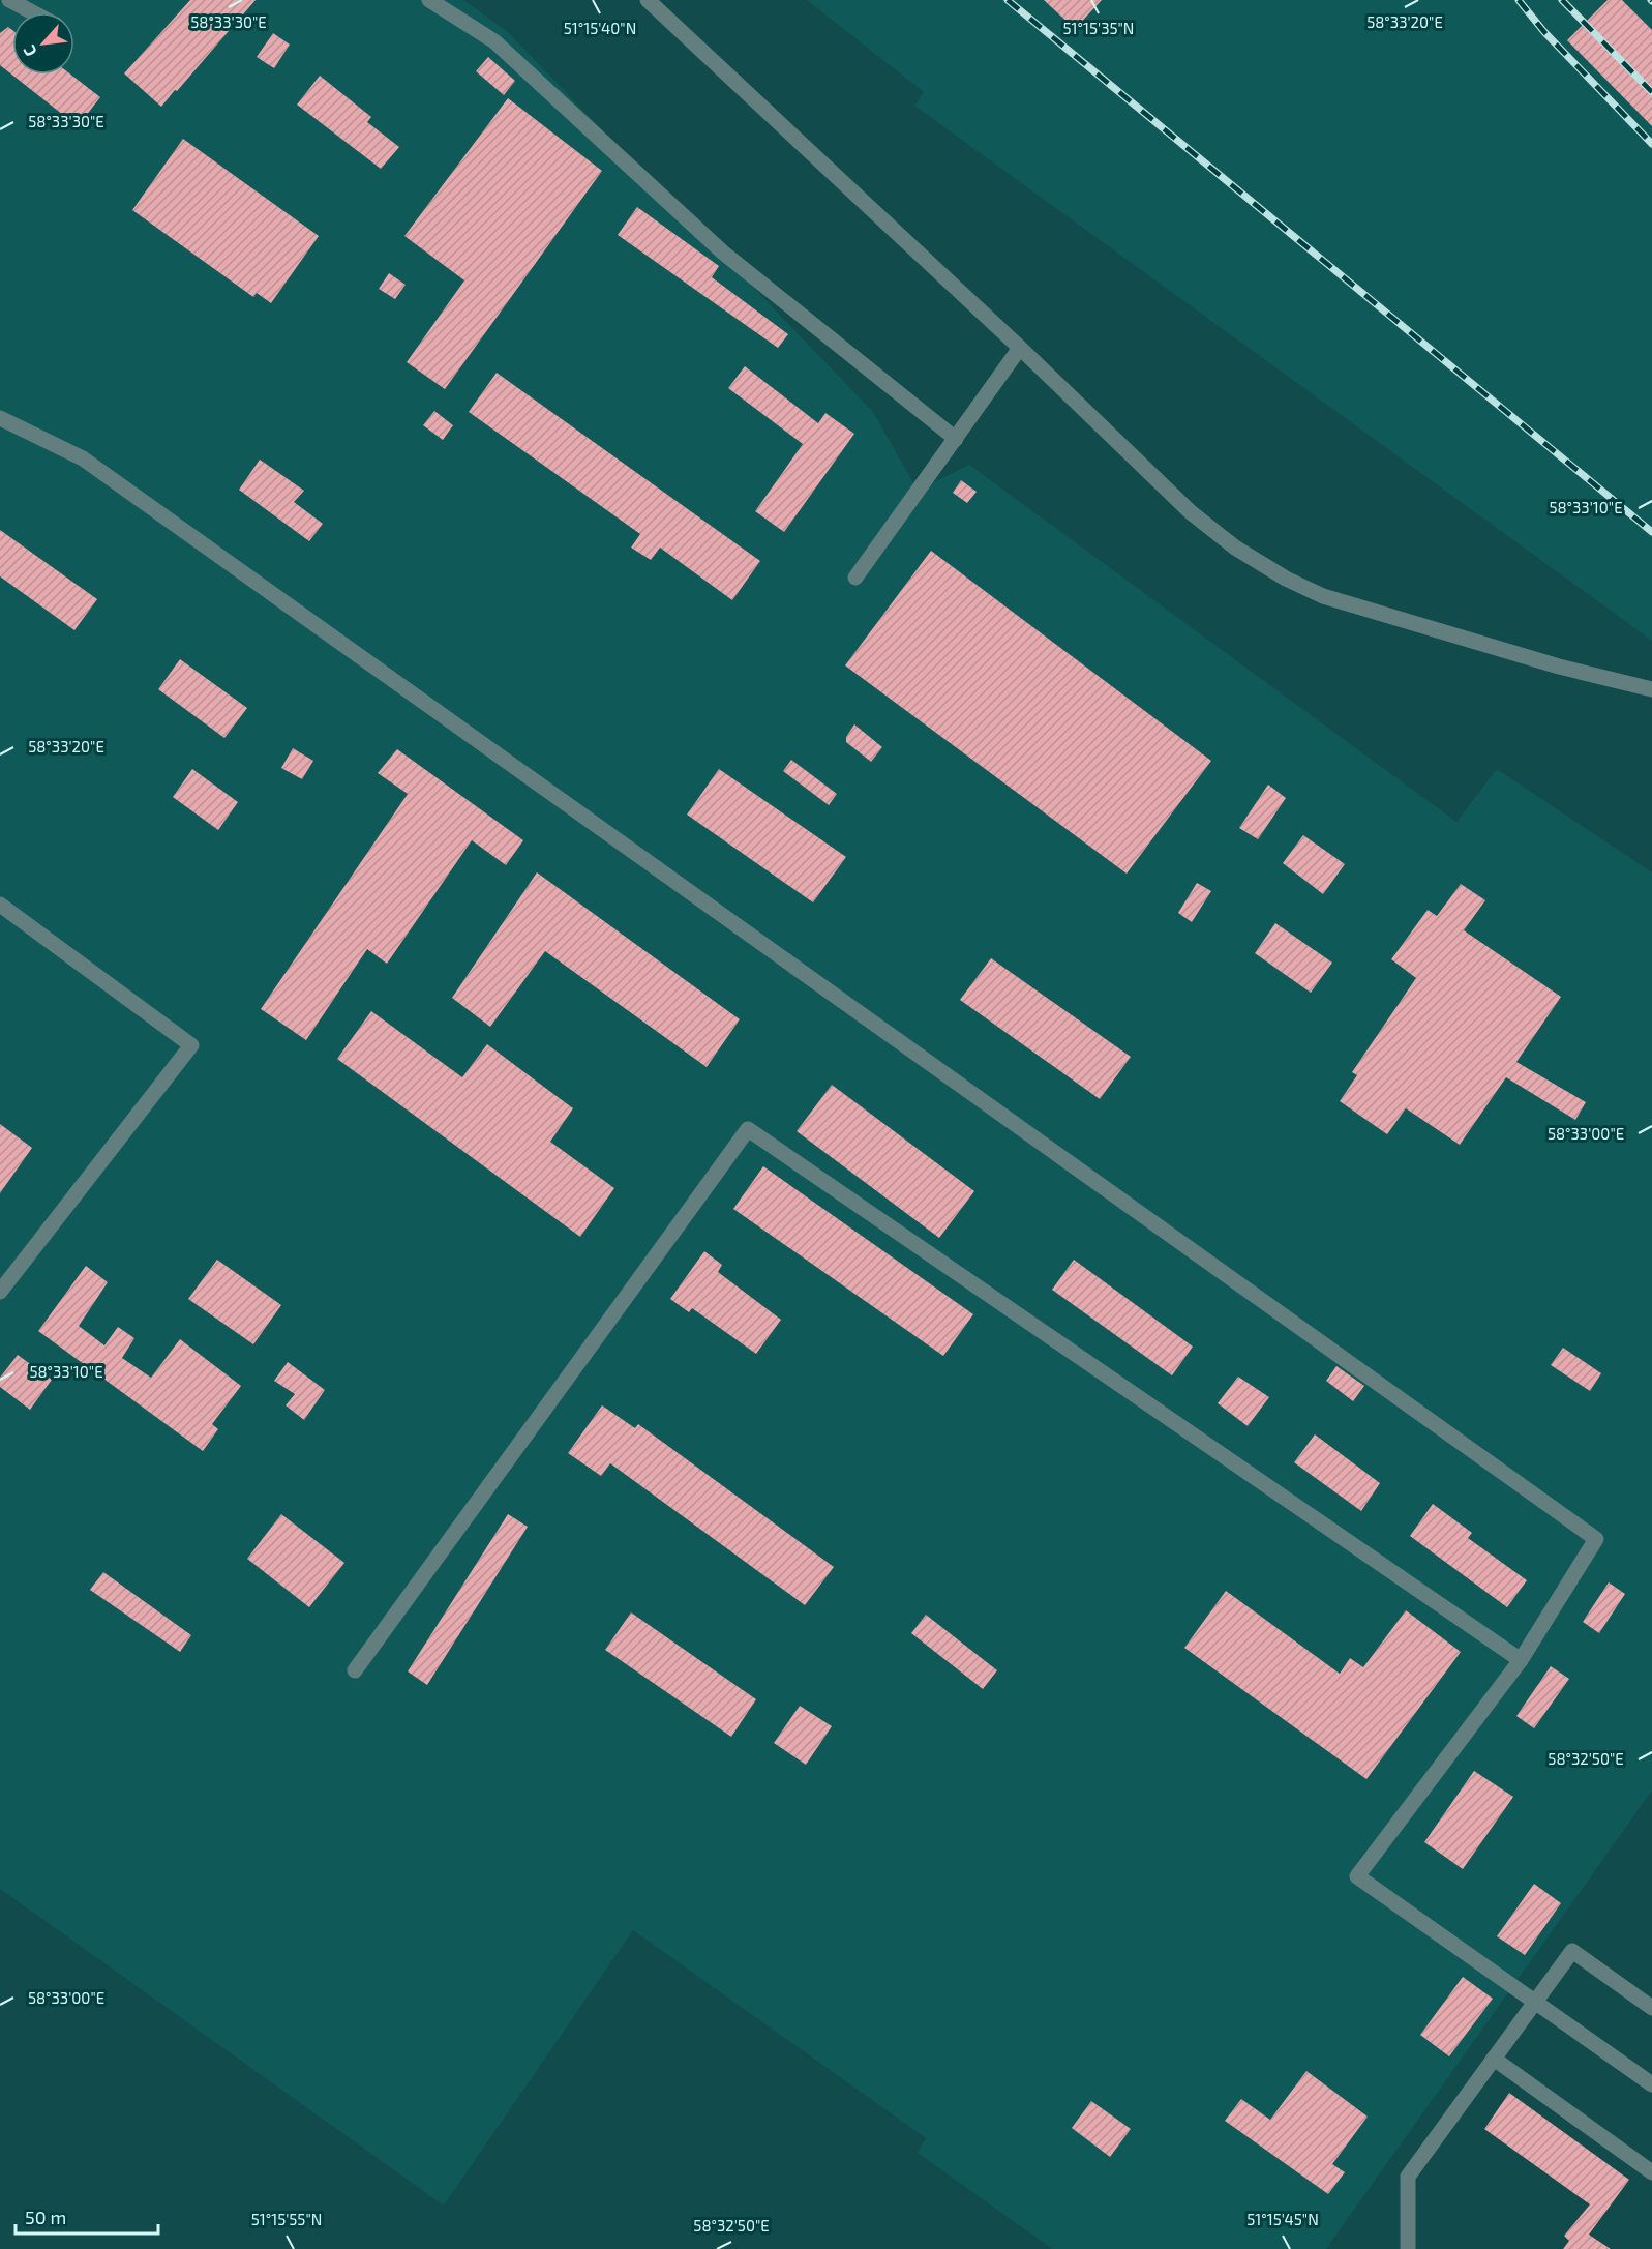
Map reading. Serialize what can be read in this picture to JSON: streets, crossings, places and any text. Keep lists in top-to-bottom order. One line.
{"scale_bar":"50 m","north":"bottom left","coordinates":["58°33'30\"E","58°33'20\"E","51°15'40\"N","51°15'35\"N","58°33'10\"E","58°33'00\"E","58°32'50\"E","51°15'55\"N","51°15'45\"N"]}
